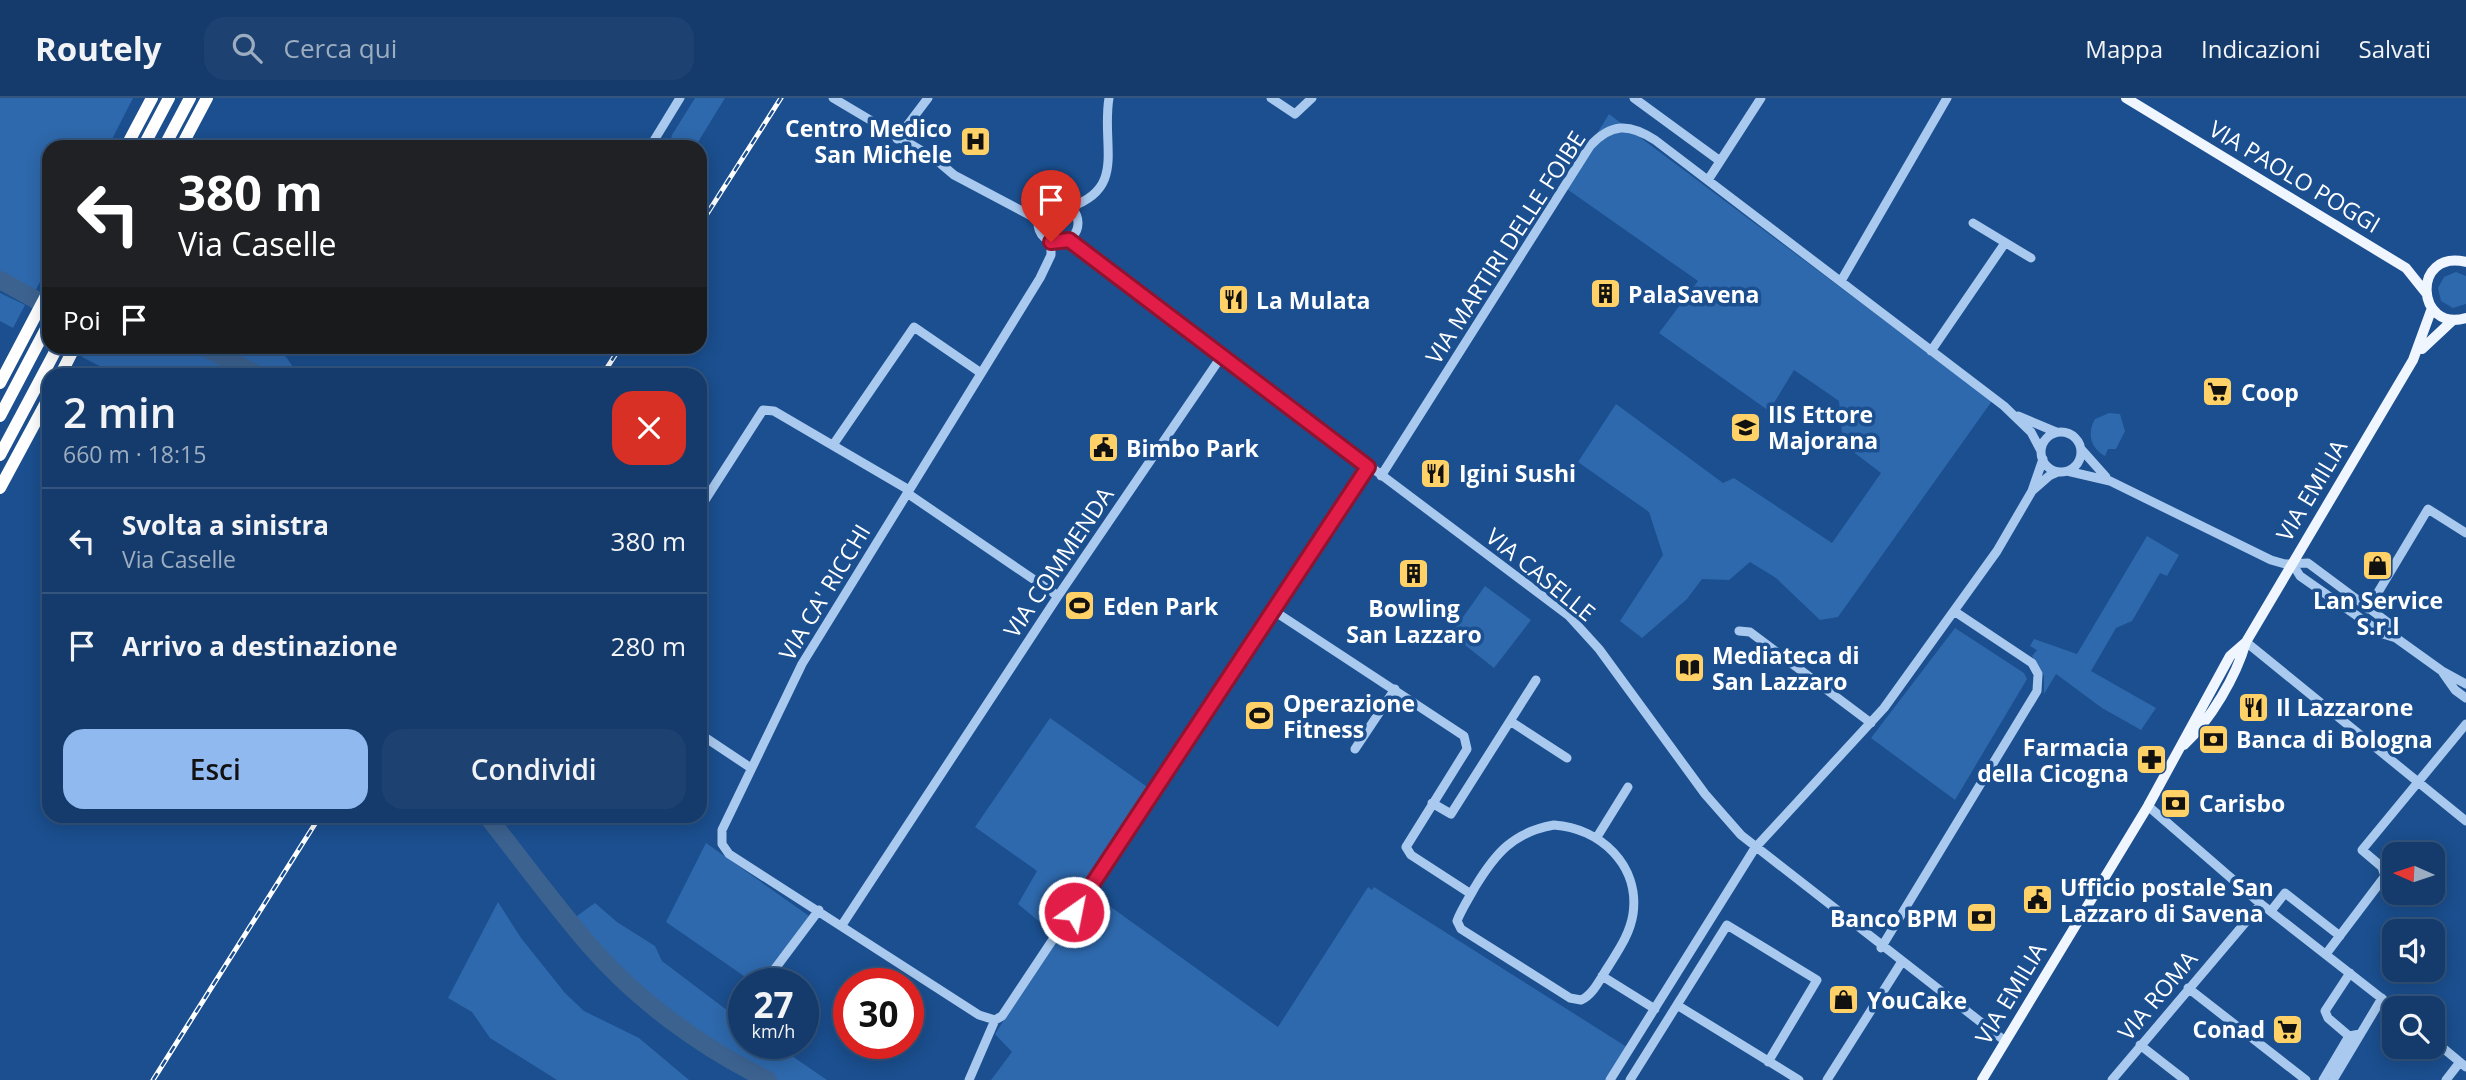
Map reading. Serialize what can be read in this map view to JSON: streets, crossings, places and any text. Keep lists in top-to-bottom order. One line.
{"streets":{"main road":["VIA PAOLO POGGI","VIA EMILIA"],"street":["VIA MARTIRI DELLE FOIBE","VIA COMMENDA","VIA CASELLE","VIA CA' RICCHI","VIA ROMA"]},"crossings":[["VIA PAOLO POGGI","VIA EMILIA"],["VIA MARTIRI DELLE FOIBE","VIA EMILIA"],["VIA MARTIRI DELLE FOIBE","VIA CASELLE"],["VIA EMILIA","VIA CASELLE"],["VIA COMMENDA","VIA CASELLE"],["VIA CASELLE","VIA CA' RICCHI"]],"places":{"hospital":["Centro Medico San Michele"],"building":["PalaSavena","Bowling San Lazzaro"],"restaurant":["La Mulata","Igini Sushi","Il Lazzarone"],"supermarket":["Coop","Conad"],"school or university":["IIS Ettore Majorana"],"public building":["Bimbo Park","Ufficio postale San Lazzaro di Savena"],"shop":["Lan Service S.r.l","YouCake"],"sports":["Eden Park","Operazione Fitness"],"library":["Mediateca di San Lazzaro"],"bank":["Banca di Bologna","Carisbo","Banco BPM"],"pharmacy":["Farmacia della Cicogna"]},"north":"left","page":{"header":"Routely","search":"Cerca qui","nav":["Mappa","Indicazioni","Salvati"],"turn":["380 m","Via Caselle"],"then":"Poi","heading":["2 min","660 m · 18:15"],"list":[{"name":"Svolta a sinistra","note":"Via Caselle","value":"380 m"},{"name":"Arrivo a destinazione","value":"280 m"}],"buttons":["Esci","Condividi"],"speed":"27 km/h","limit":"30"}}
